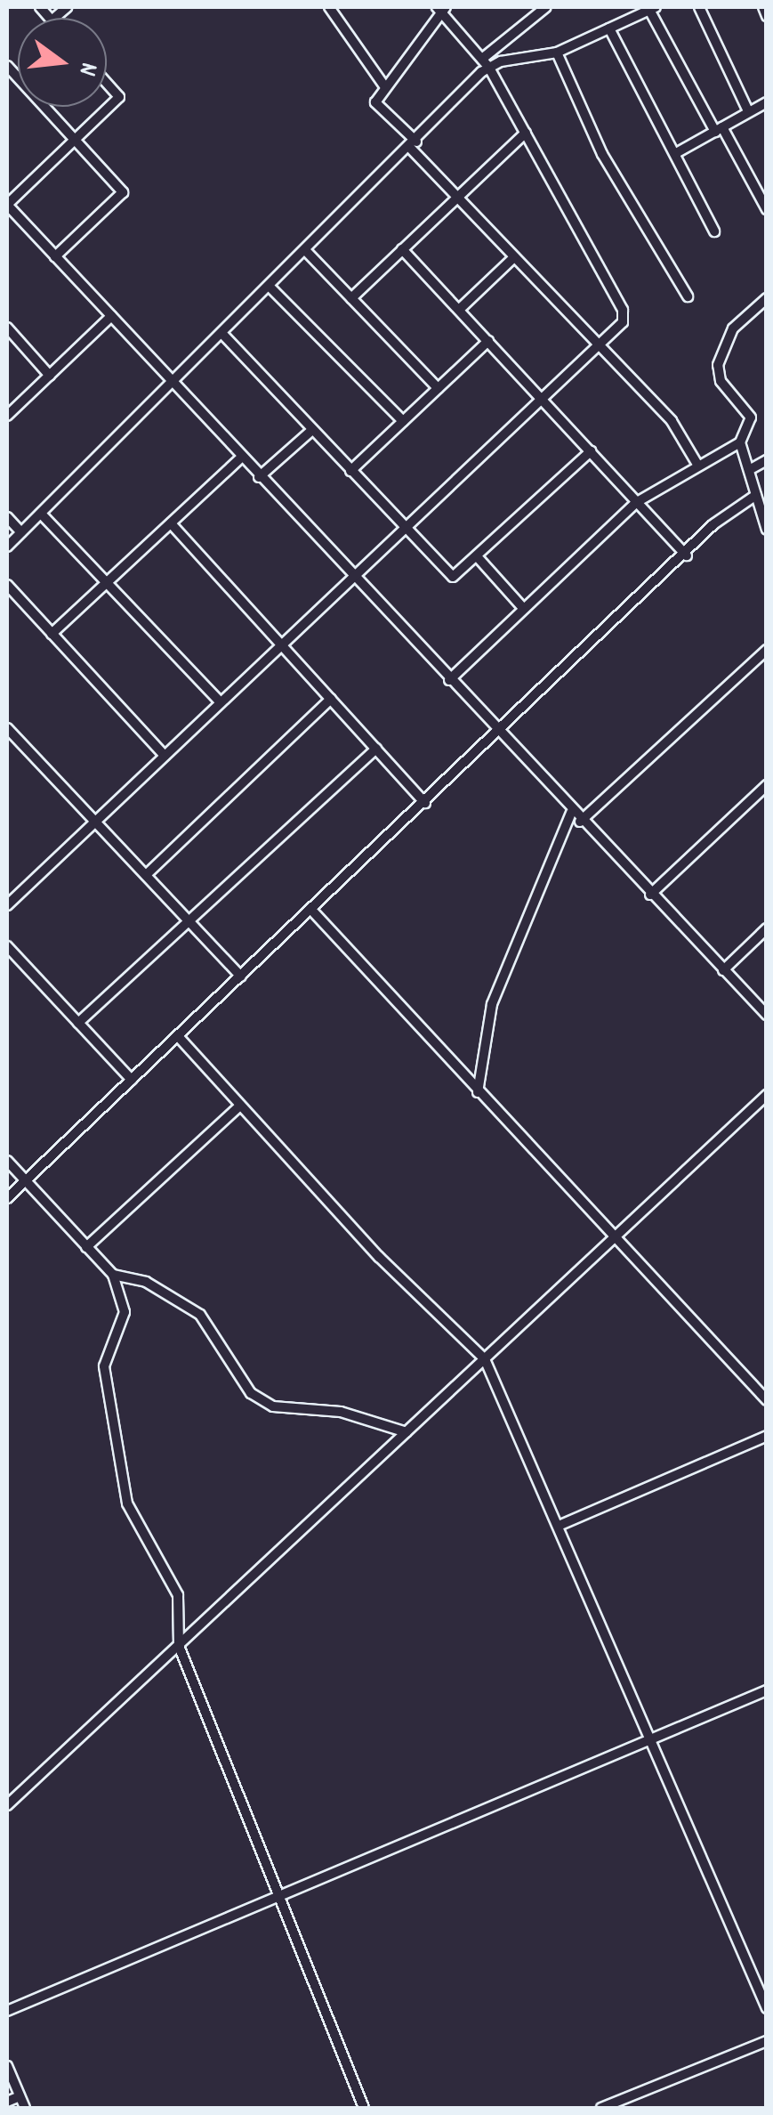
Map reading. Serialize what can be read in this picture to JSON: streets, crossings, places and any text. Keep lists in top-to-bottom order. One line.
{"north":"right"}
